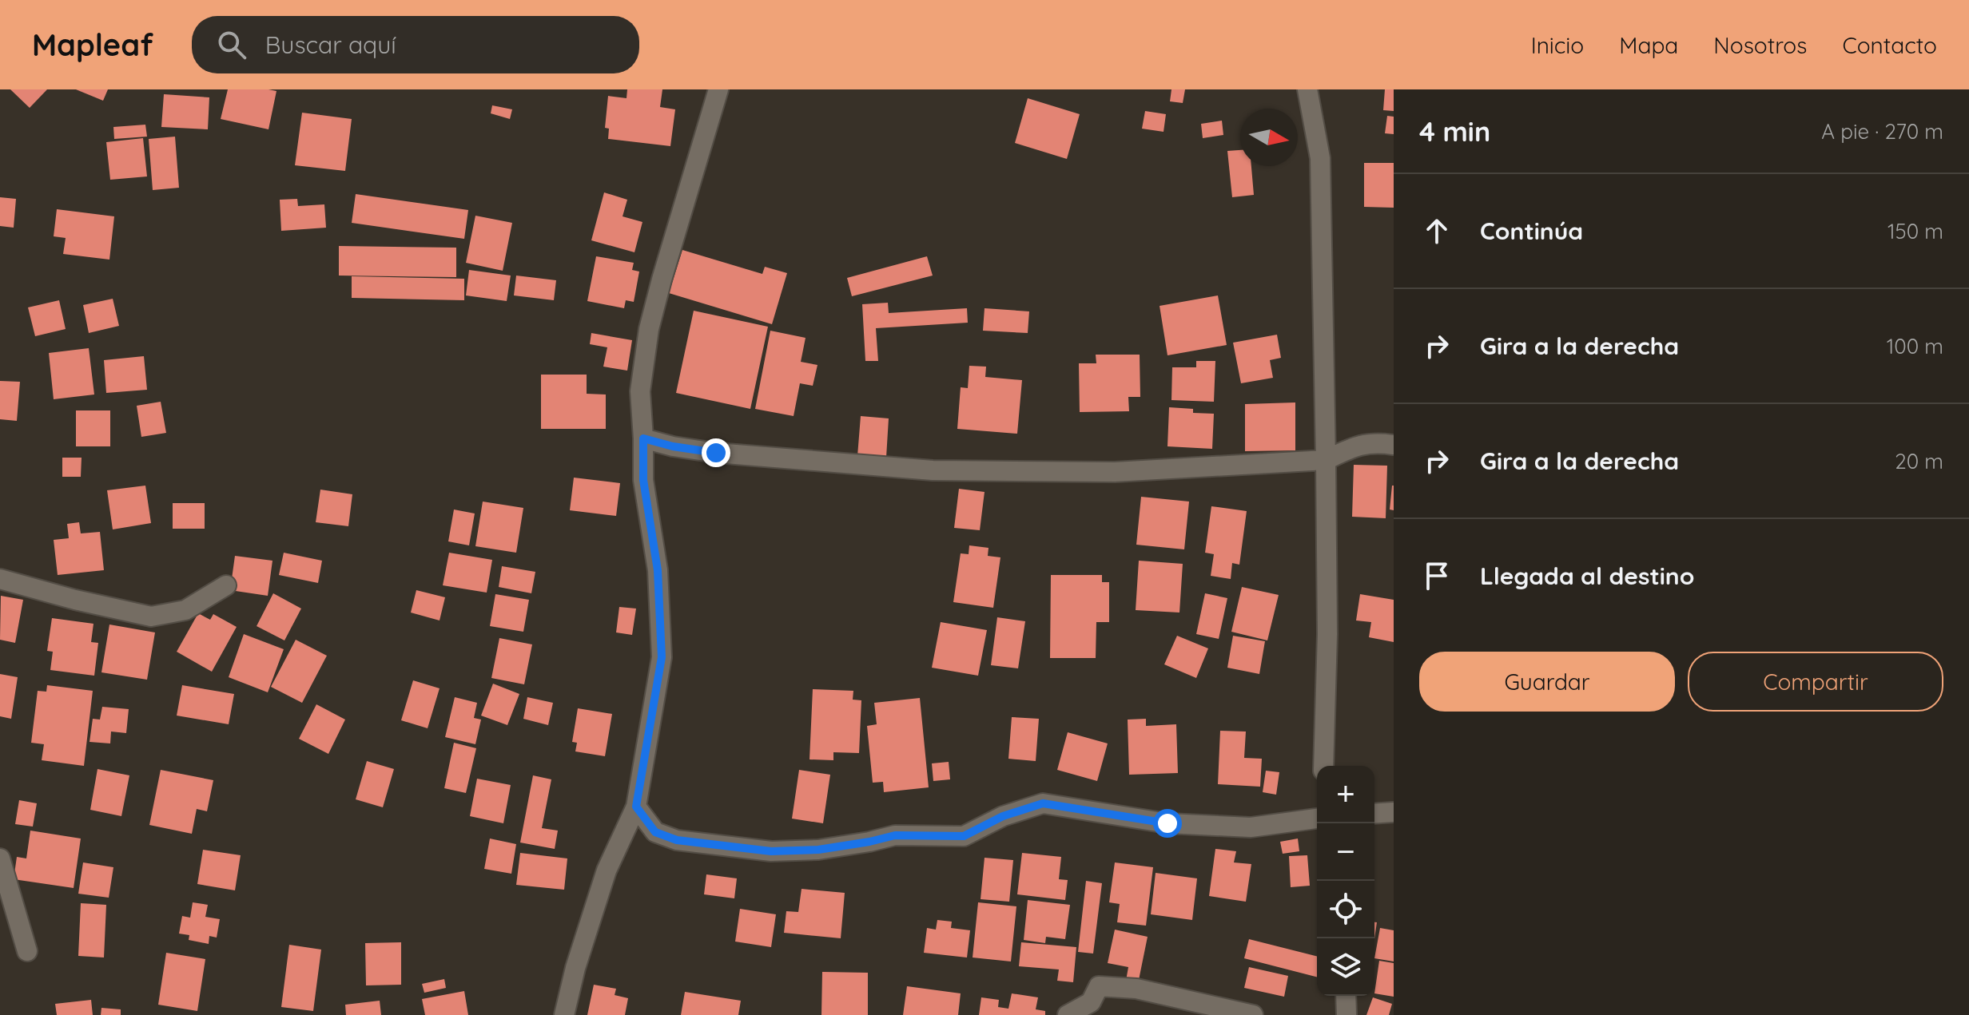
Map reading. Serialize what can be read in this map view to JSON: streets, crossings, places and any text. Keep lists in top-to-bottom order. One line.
{"north":"right","page":{"header":"Mapleaf","search":"Buscar aquí","nav":["Inicio","Mapa","Nosotros","Contacto"],"heading":["4 min","A pie · 270 m"],"list":[["Continúa","150 m"],["Gira a la derecha","100 m"],["Gira a la derecha","20 m"],"Llegada al destino"],"buttons":["Guardar","Compartir"],"map_buttons":["+","−"]}}
